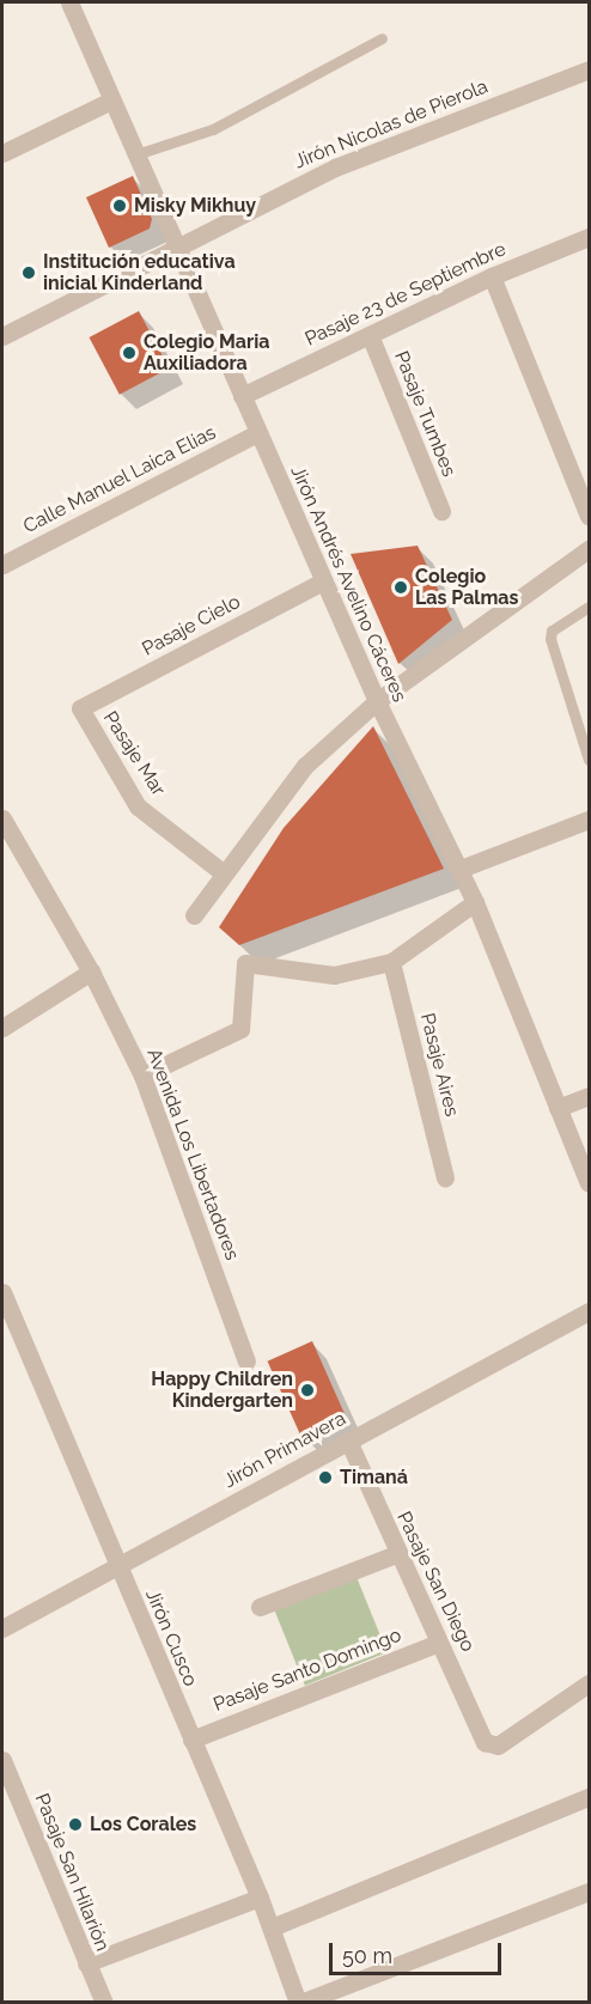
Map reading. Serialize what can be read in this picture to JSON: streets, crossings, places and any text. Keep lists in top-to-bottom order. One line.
{"streets":{"street":["Jirón Nicolas de Pierola","Pasaje 23 de Septiembre","Pasaje Tumbes","Calle Manuel Laica Elias","Jirón Andrés Avelino Cáceres","Pasaje Cielo","Pasaje Mar","Pasaje Aires","Avenida Los Libertadores","Jirón Primavera","Pasaje San Diego","Jirón Cusco","Pasaje Santo Domingo","Pasaje San Hilarión"]},"crossings":[["Jirón Nicolas de Pierola","Jirón Andrés Avelino Cáceres"],["Pasaje 23 de Septiembre","Pasaje Tumbes"],["Pasaje 23 de Septiembre","Jirón Andrés Avelino Cáceres"],["Calle Manuel Laica Elias","Jirón Andrés Avelino Cáceres"],["Jirón Andrés Avelino Cáceres","Pasaje Cielo"],["Pasaje Cielo","Pasaje Mar"],["Jirón Primavera","Pasaje San Diego"],["Jirón Primavera","Jirón Cusco"],["Pasaje San Diego","Pasaje Santo Domingo"],["Jirón Cusco","Pasaje Santo Domingo"]],"places":["Misky Mikhuy","Institución educativa inicial Kinderland","Colegio Maria Auxiliadora","Colegio Las Palmas","Happy Children Kindergarten","Timaná","Los Corales"],"scale_bar":"50 m"}
